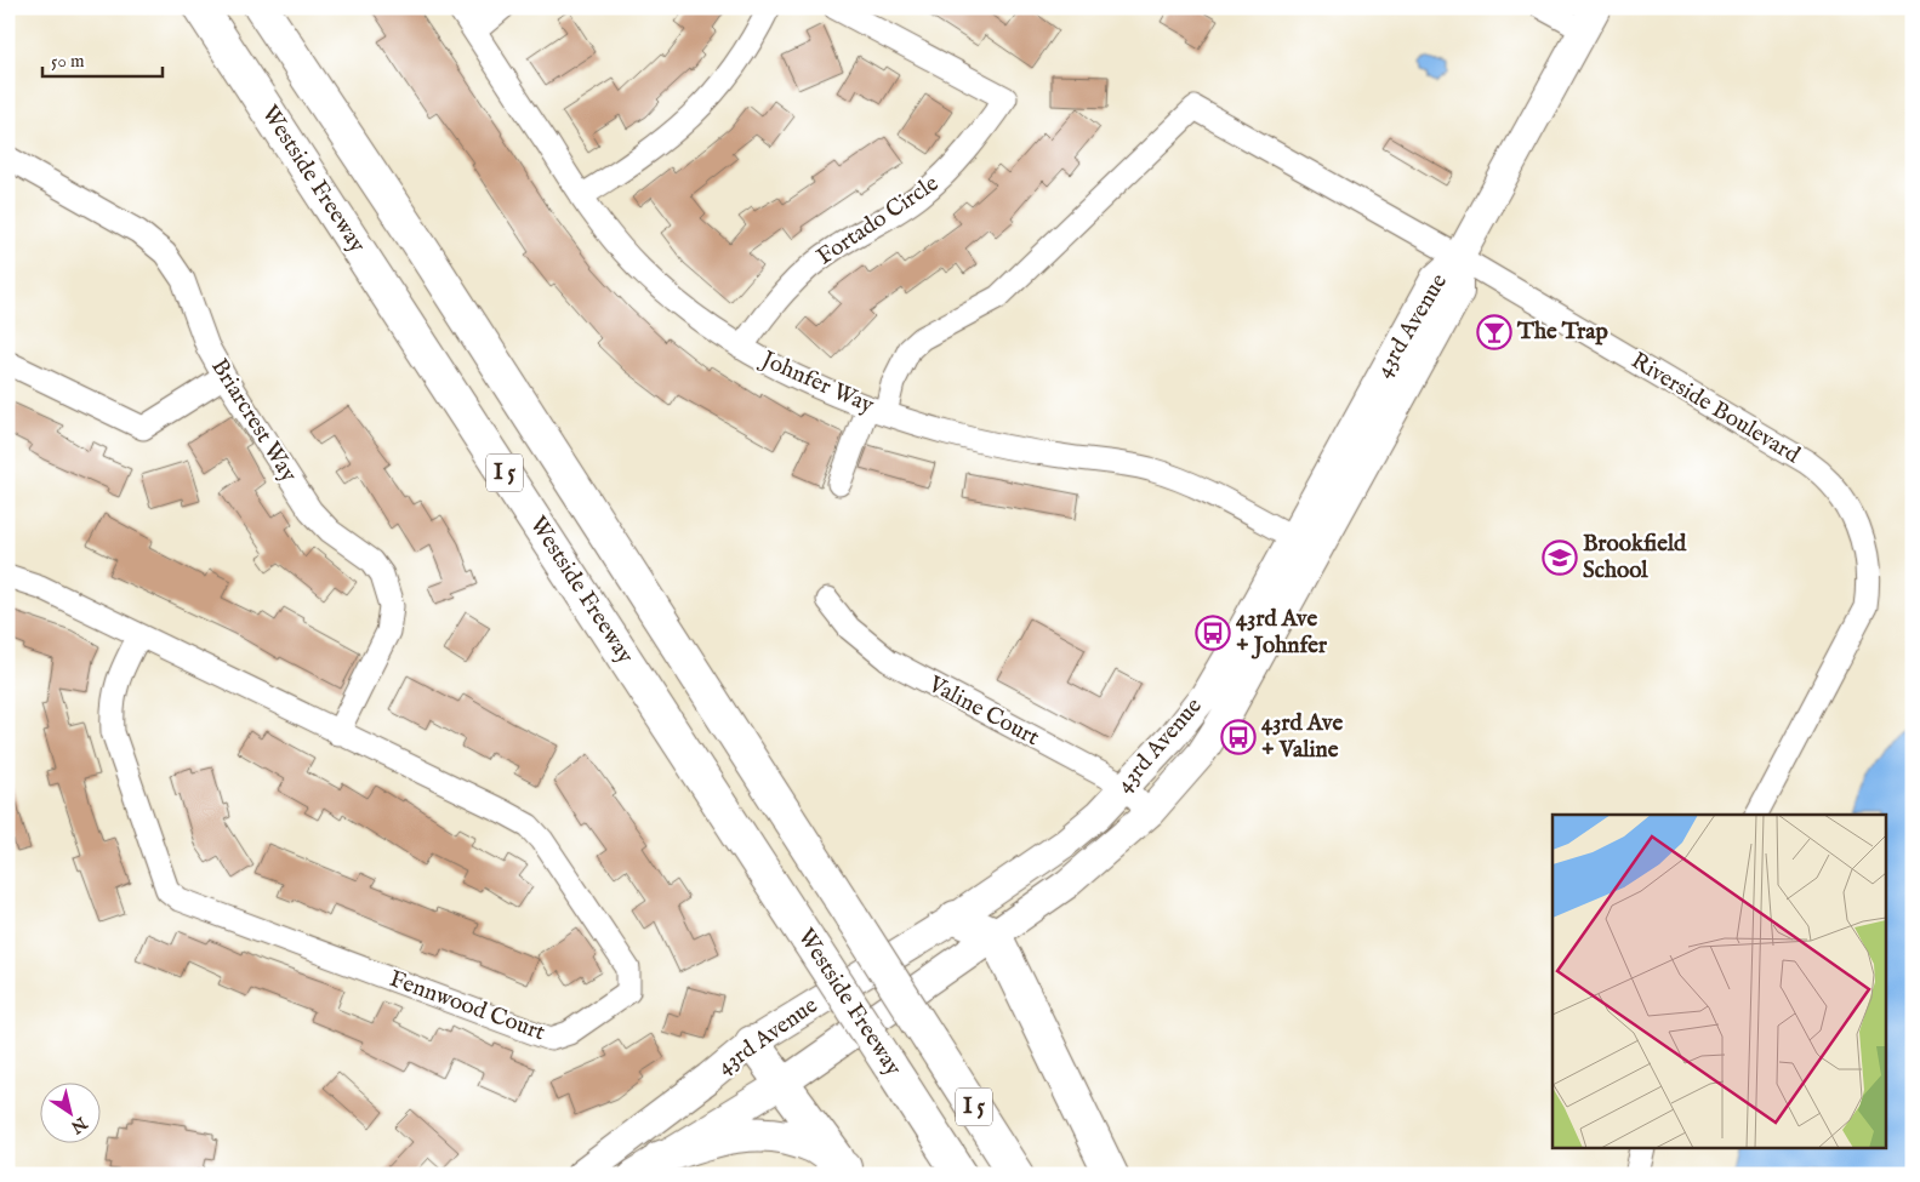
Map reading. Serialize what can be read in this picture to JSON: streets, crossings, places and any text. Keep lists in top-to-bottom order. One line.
{"streets":{"highway":["Westside Freeway","I 5"],"main road":["43rd Avenue"],"street":["Fortado Circle","Johnfer Way","Riverside Boulevard","Briarcrest Way","Valine Court","Fennwood Court"]},"crossings":[["Fortado Circle","Johnfer Way"],["43rd Avenue","Johnfer Way"],["43rd Avenue","Riverside Boulevard"],["43rd Avenue","Valine Court"],["Johnfer Way","Riverside Boulevard"],["Briarcrest Way","Fennwood Court"]],"places":{"bar":["The Trap"],"school or university":["Brookfield School"],"bus stop":["43rd Ave + Johnfer","43rd Ave + Valine"]},"scale_bar":"50 m","north":"bottom right"}
